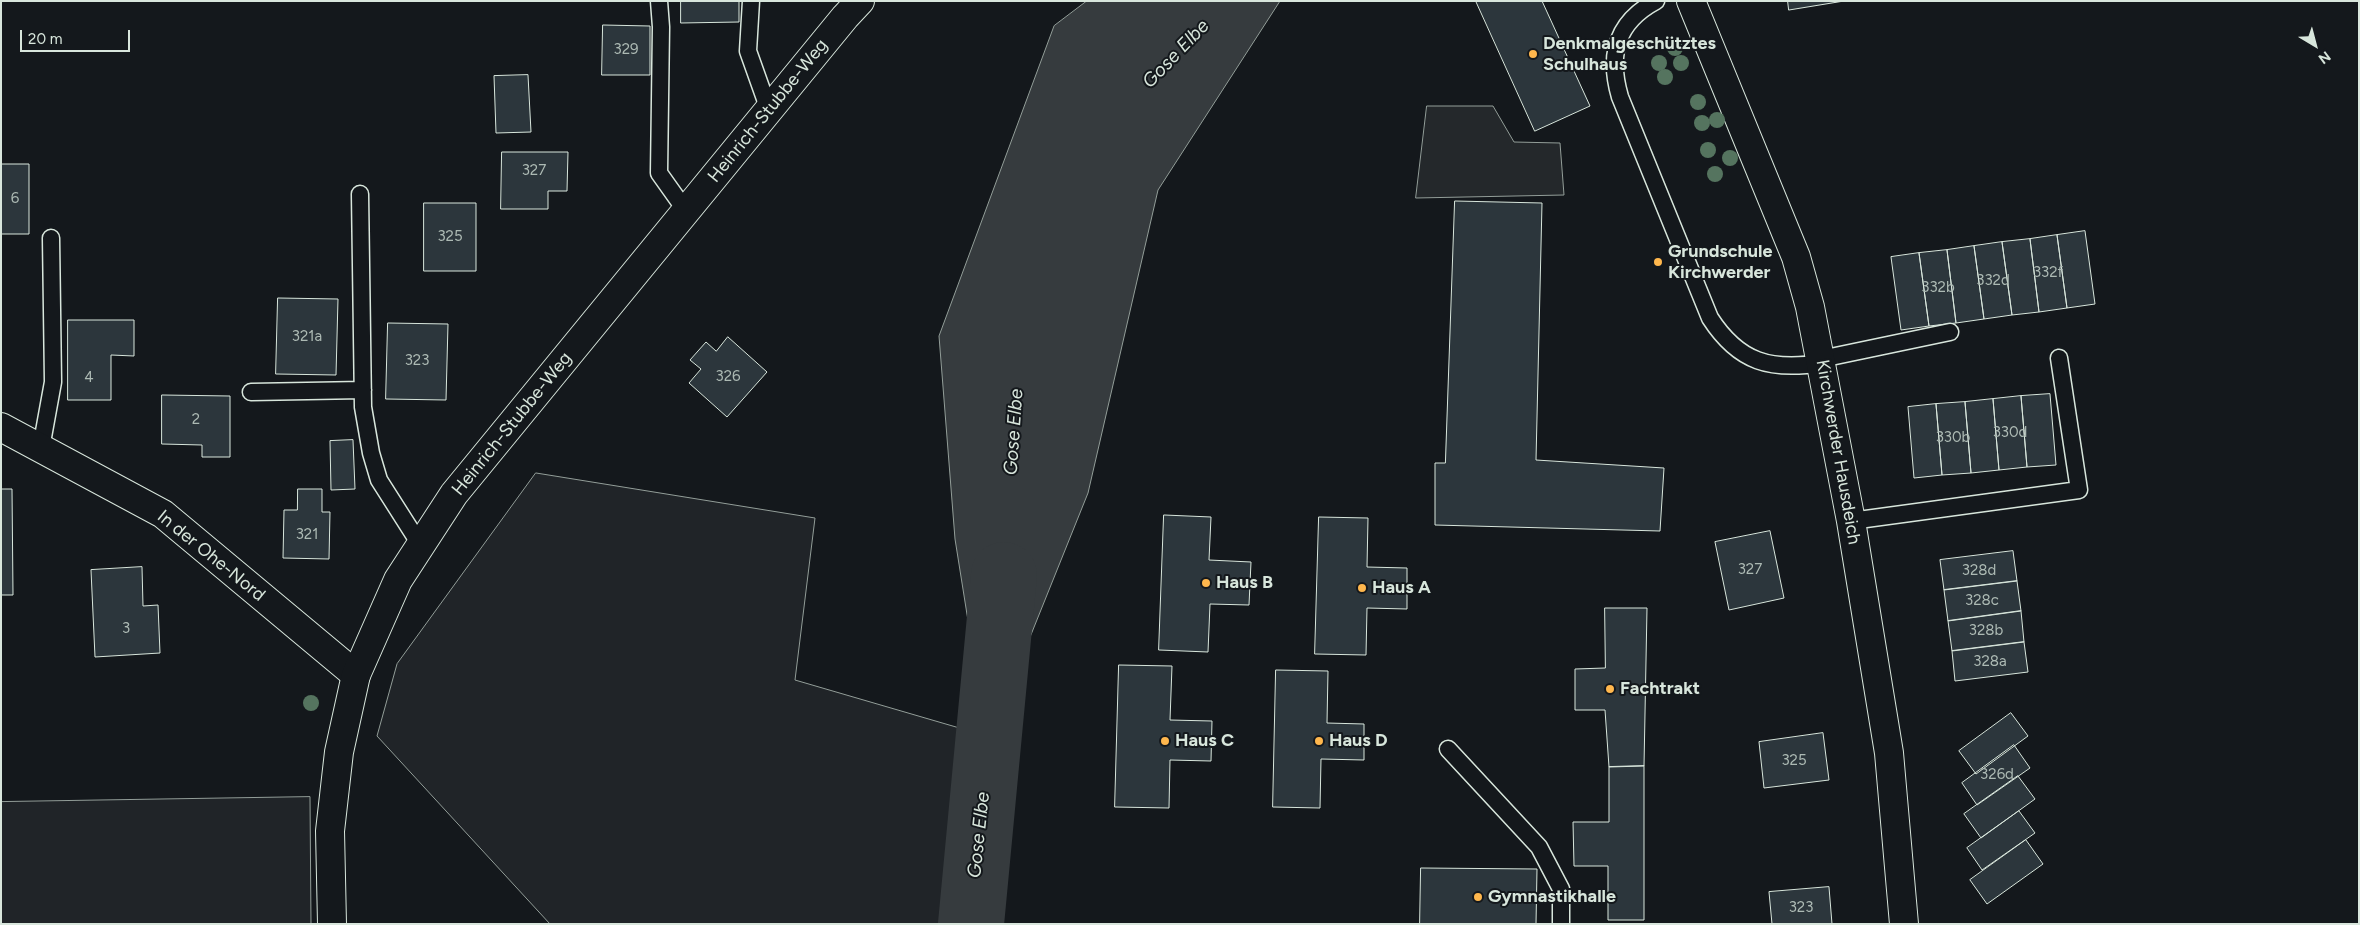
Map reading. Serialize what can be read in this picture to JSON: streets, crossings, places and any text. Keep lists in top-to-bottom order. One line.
{"streets":{"street":["Heinrich-Stubbe-Weg","Kirchwerder Hausdeich","In der Ohe-Nord"]},"crossings":[["Heinrich-Stubbe-Weg","In der Ohe-Nord"]],"water":["Gose Elbe"],"places":["Denkmalgeschütztes Schulhaus","Grundschule Kirchwerder","Haus B","Haus A","Fachtrakt","Haus C","Haus D","Gymnastikhalle"],"house_numbers":["329","327","6","325","332f","332d","332b","321a","323","326","4","2","330d","330b","321","327","328d","328c","3","328b","328a","325","326d","323"],"scale_bar":"20 m","north":"bottom right"}
